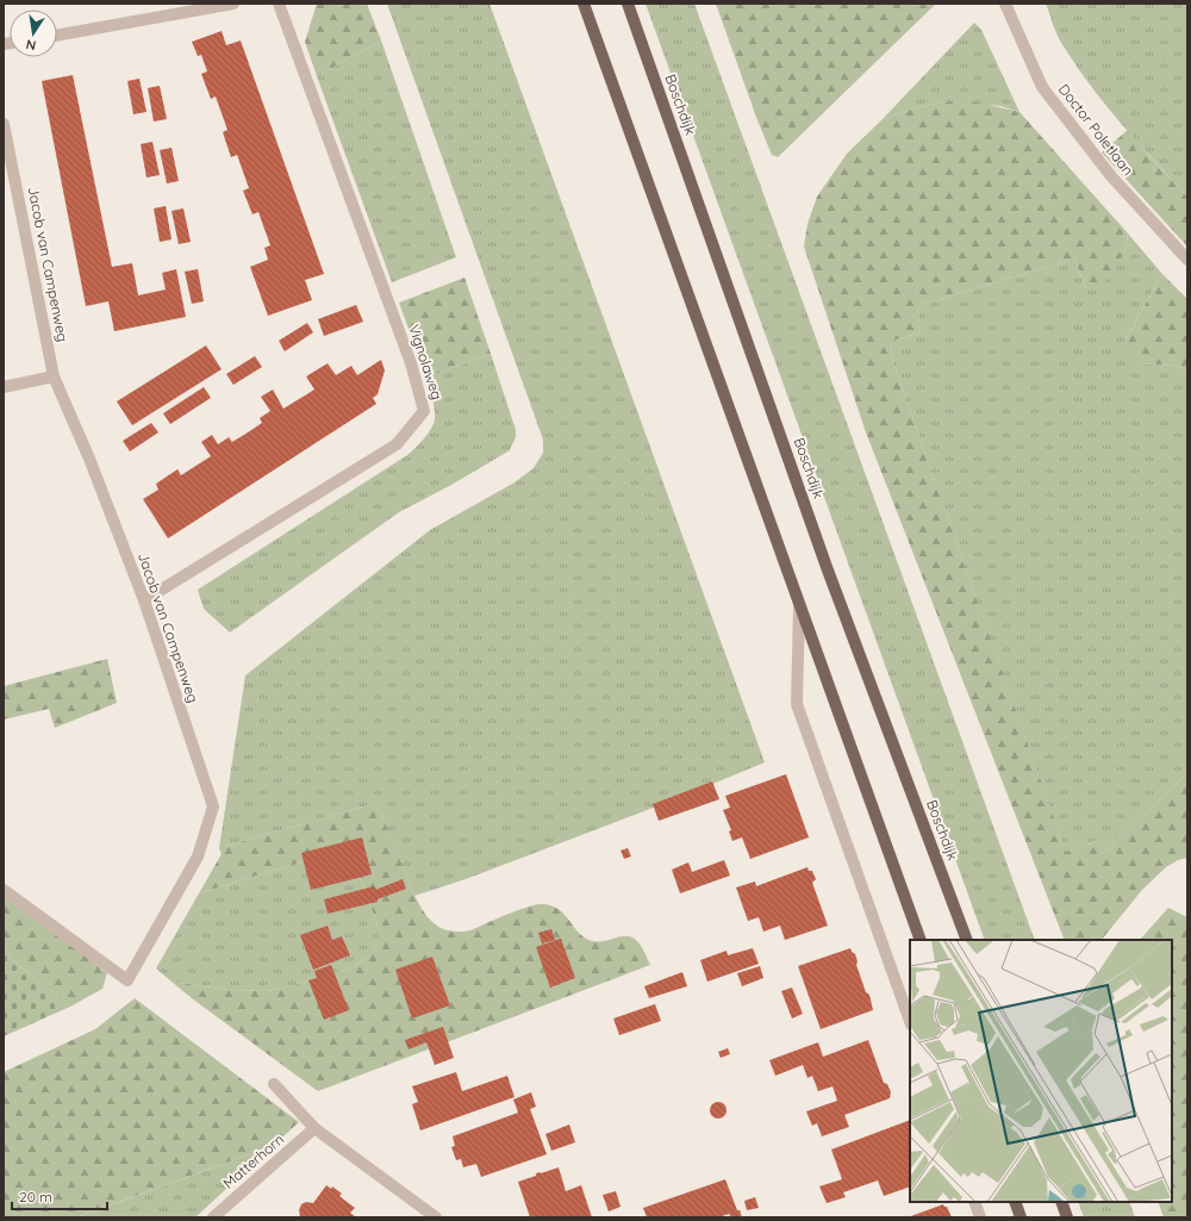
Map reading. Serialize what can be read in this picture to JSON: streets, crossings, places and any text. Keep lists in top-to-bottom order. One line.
{"streets":{"main road":["Boschdijk"],"street":["Doctor Poletlaan","Jacob van Campenweg","Vignolaweg","Matterhorn"]},"crossings":[["Jacob van Campenweg","Vignolaweg"]],"scale_bar":"20 m","north":"bottom"}
